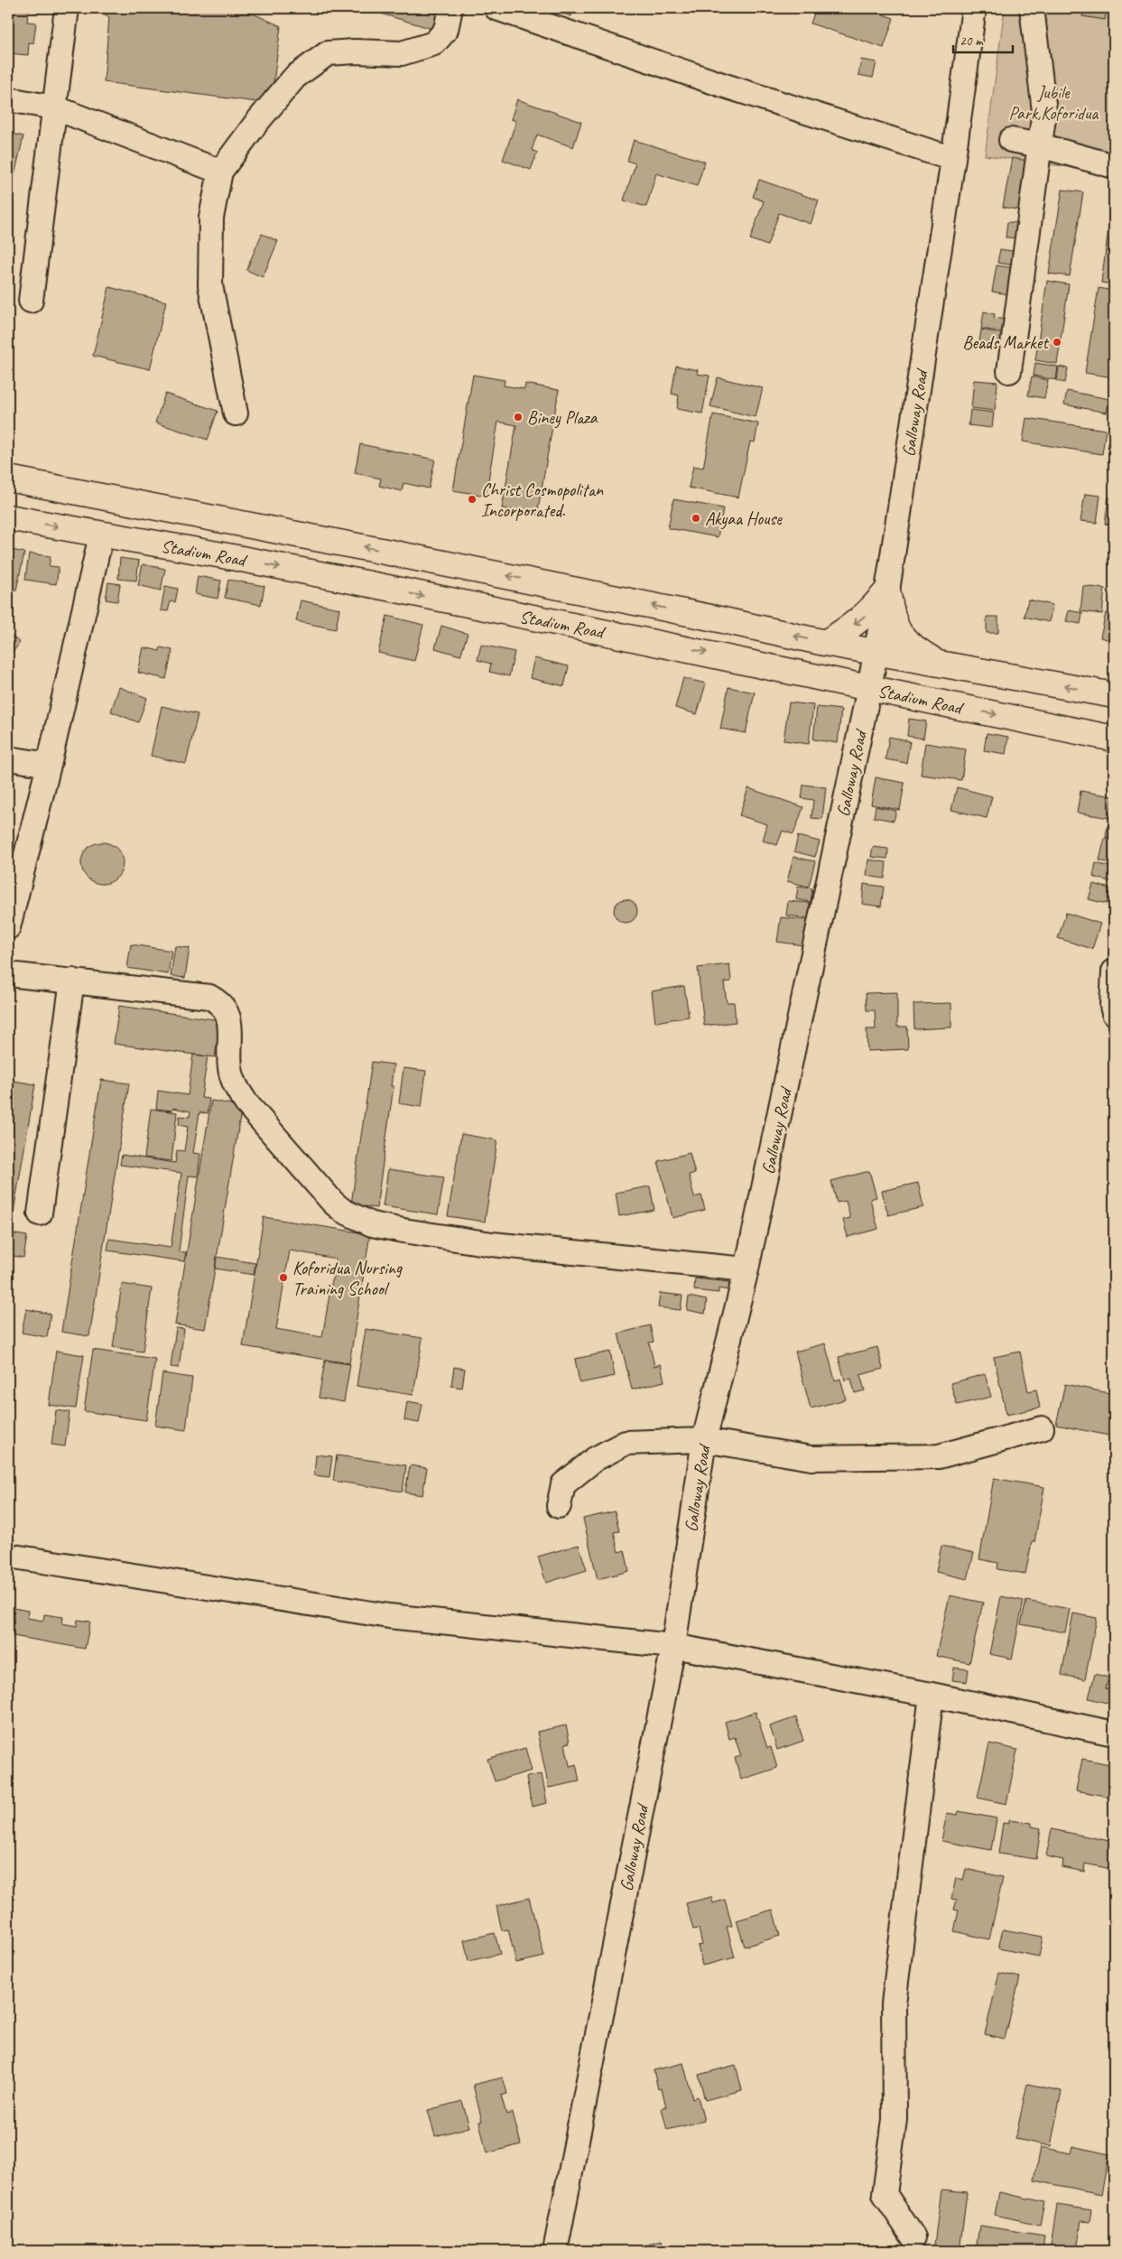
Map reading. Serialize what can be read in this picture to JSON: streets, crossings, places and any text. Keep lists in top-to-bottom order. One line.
{"streets":{"main road":["Stadium Road"],"street":["Galloway Road"]},"crossings":[["Galloway Road","Stadium Road"]],"parks":["Jubile Park,Koforidua"],"places":["Beads Market","Biney Plaza","Christ Cosmopolitan Incorporated.","Akyaa House","Koforidua Nursing Training School"],"scale_bar":"20 m"}
